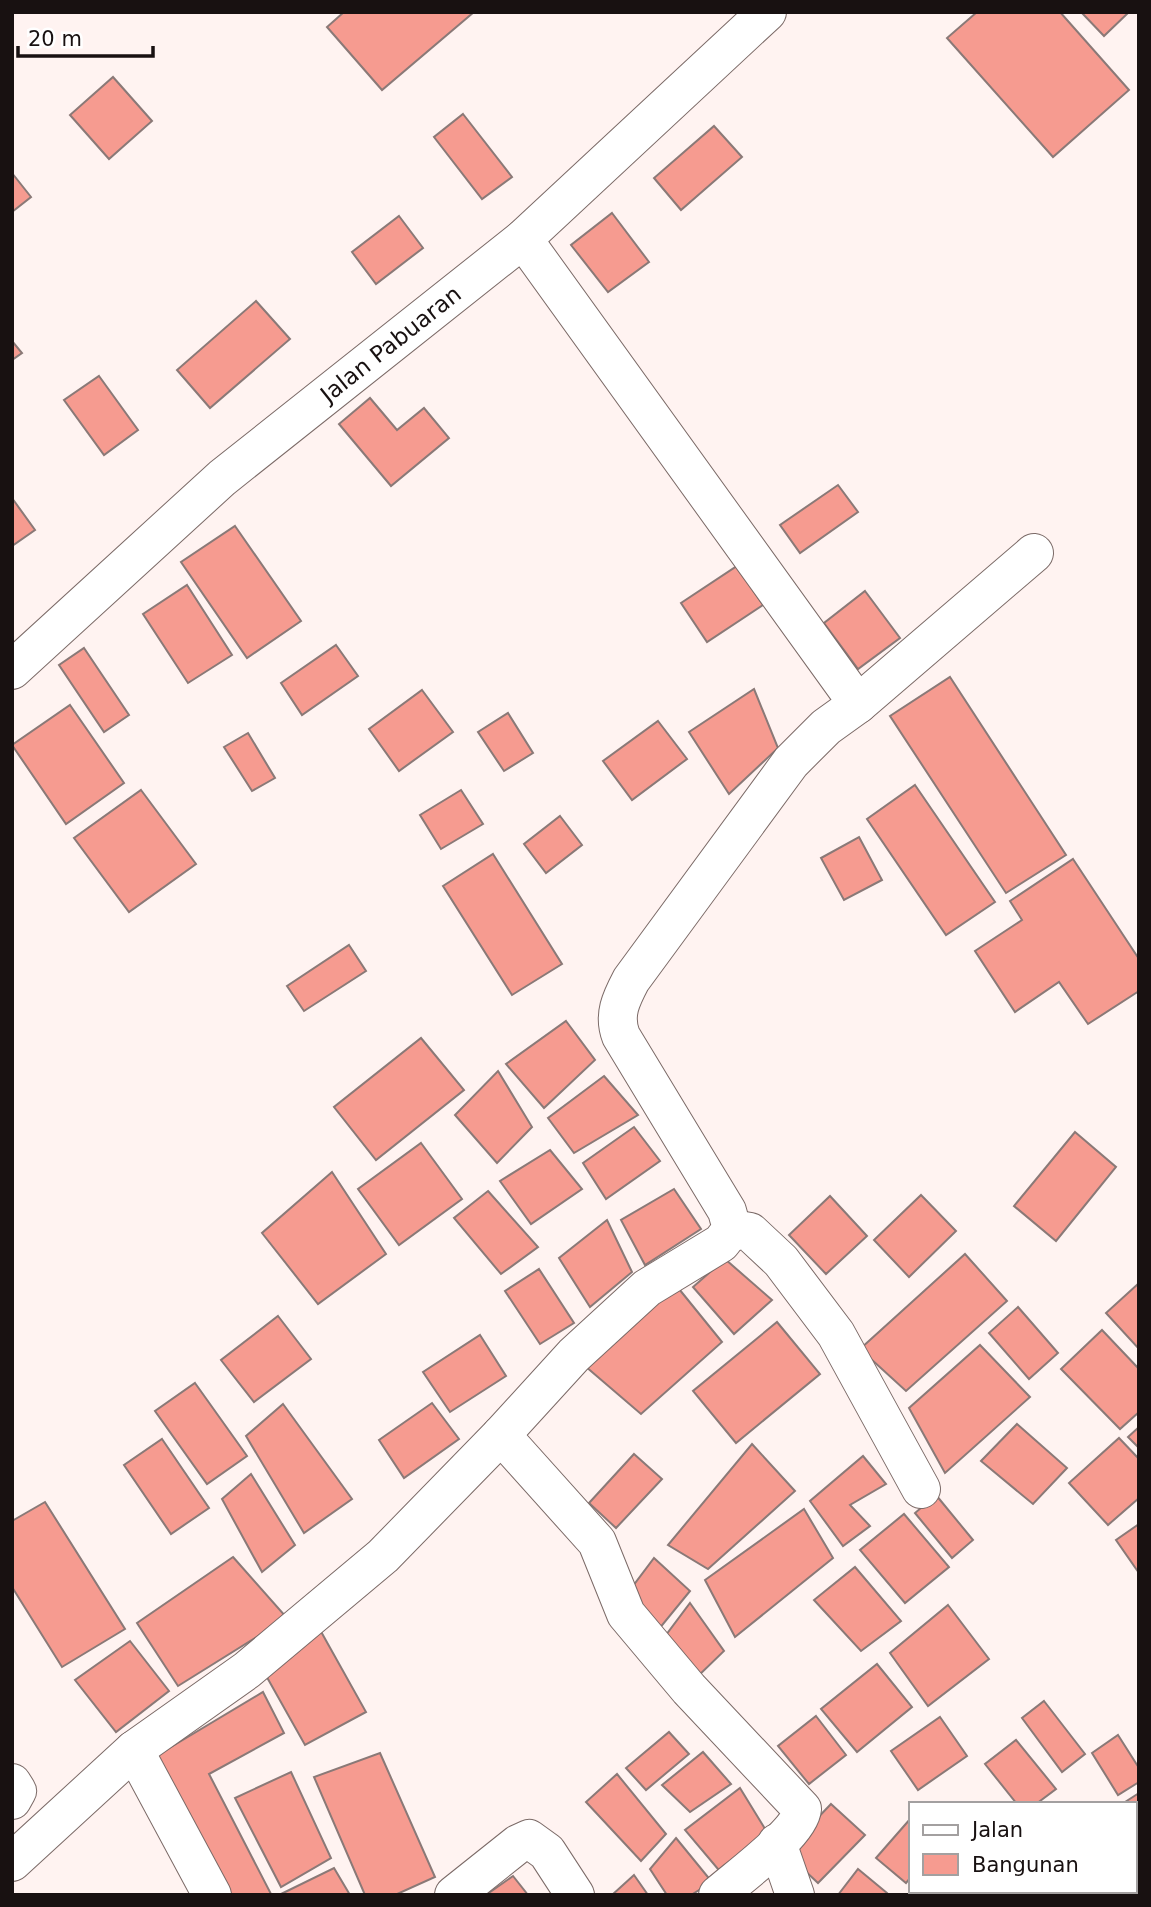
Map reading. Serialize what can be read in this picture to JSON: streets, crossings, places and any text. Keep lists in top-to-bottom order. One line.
{"streets":{"street":["Jalan Pabuaran"]},"legend":["Jalan","Bangunan"],"scale_bar":"20 m"}
